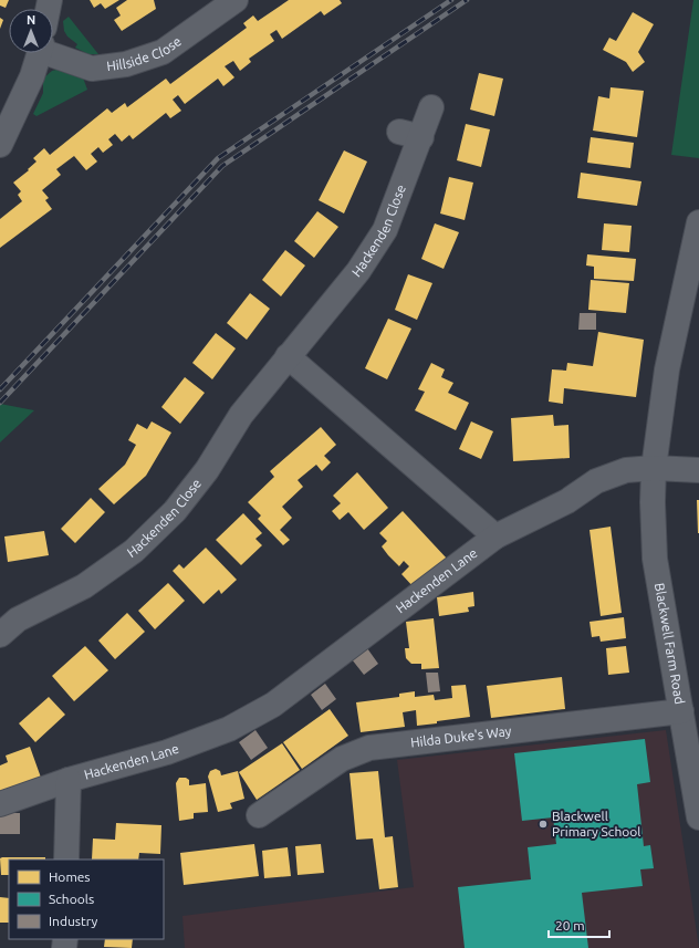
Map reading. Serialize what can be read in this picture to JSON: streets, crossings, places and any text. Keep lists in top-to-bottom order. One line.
{"streets":{"street":["Hillside Close","Hackenden Close","Hackenden Lane","Blackwell Farm Road","Hilda Duke's Way"]},"crossings":[["Hackenden Lane","Blackwell Farm Road"],["Blackwell Farm Road","Hilda Duke's Way"]],"places":["Blackwell Primary School"],"legend":["Homes","Schools","Industry"],"scale_bar":"20 m","north":"top"}
